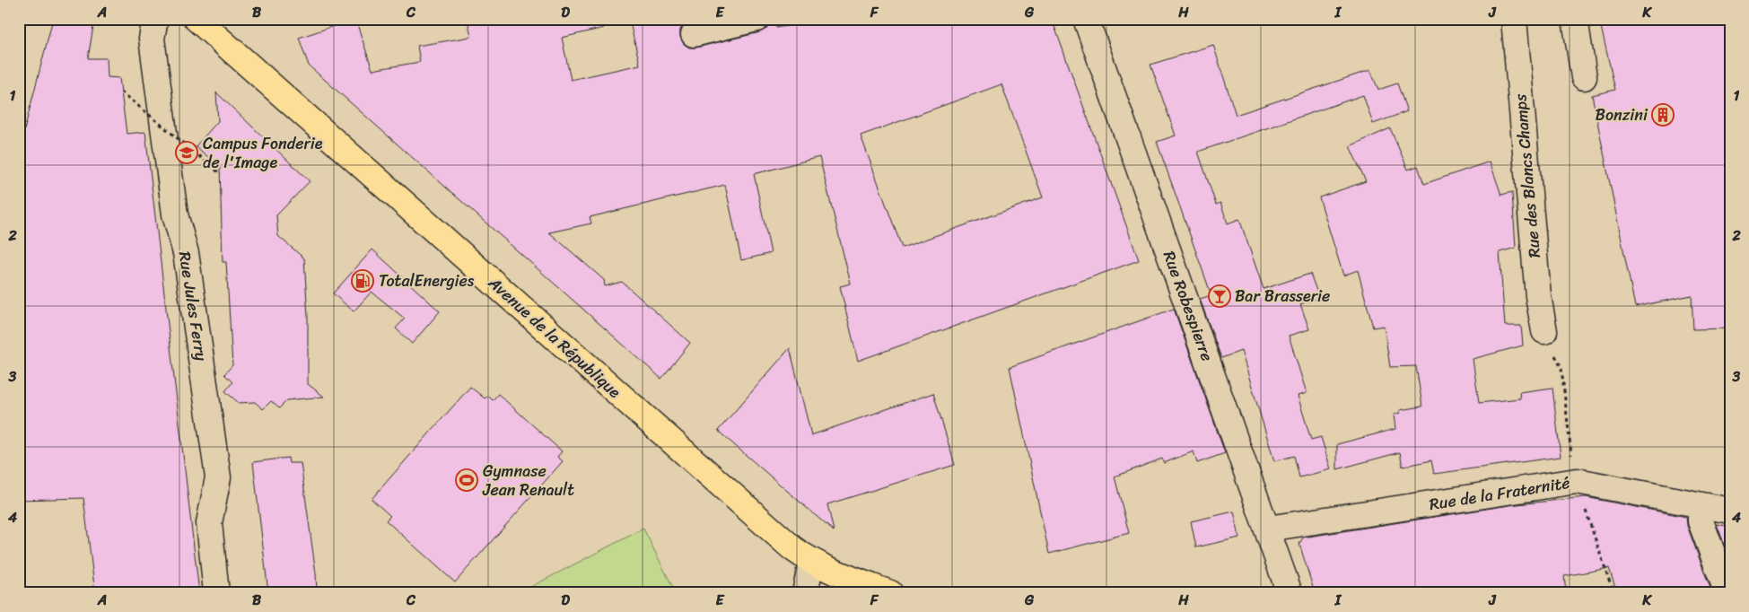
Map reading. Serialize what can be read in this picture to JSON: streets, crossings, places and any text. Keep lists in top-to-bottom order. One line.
{"streets":{"main road":["Avenue de la République"],"street":["Rue des Blancs Champs","Rue Jules Ferry","Rue Robespierre","Rue de la Fraternité"]},"crossings":[["Rue Robespierre","Rue de la Fraternité"]],"places":{"building":["Bonzini"],"school or university":["Campus Fonderie de l'Image"],"fuel station":["TotalEnergies"],"bar":["Bar Brasserie"],"sports":["Gymnase Jean Renault"]},"grid":{"columns":["A","B","C","D","E","F","G","H","I","J","K"],"rows":["1","2","3","4"]}}
